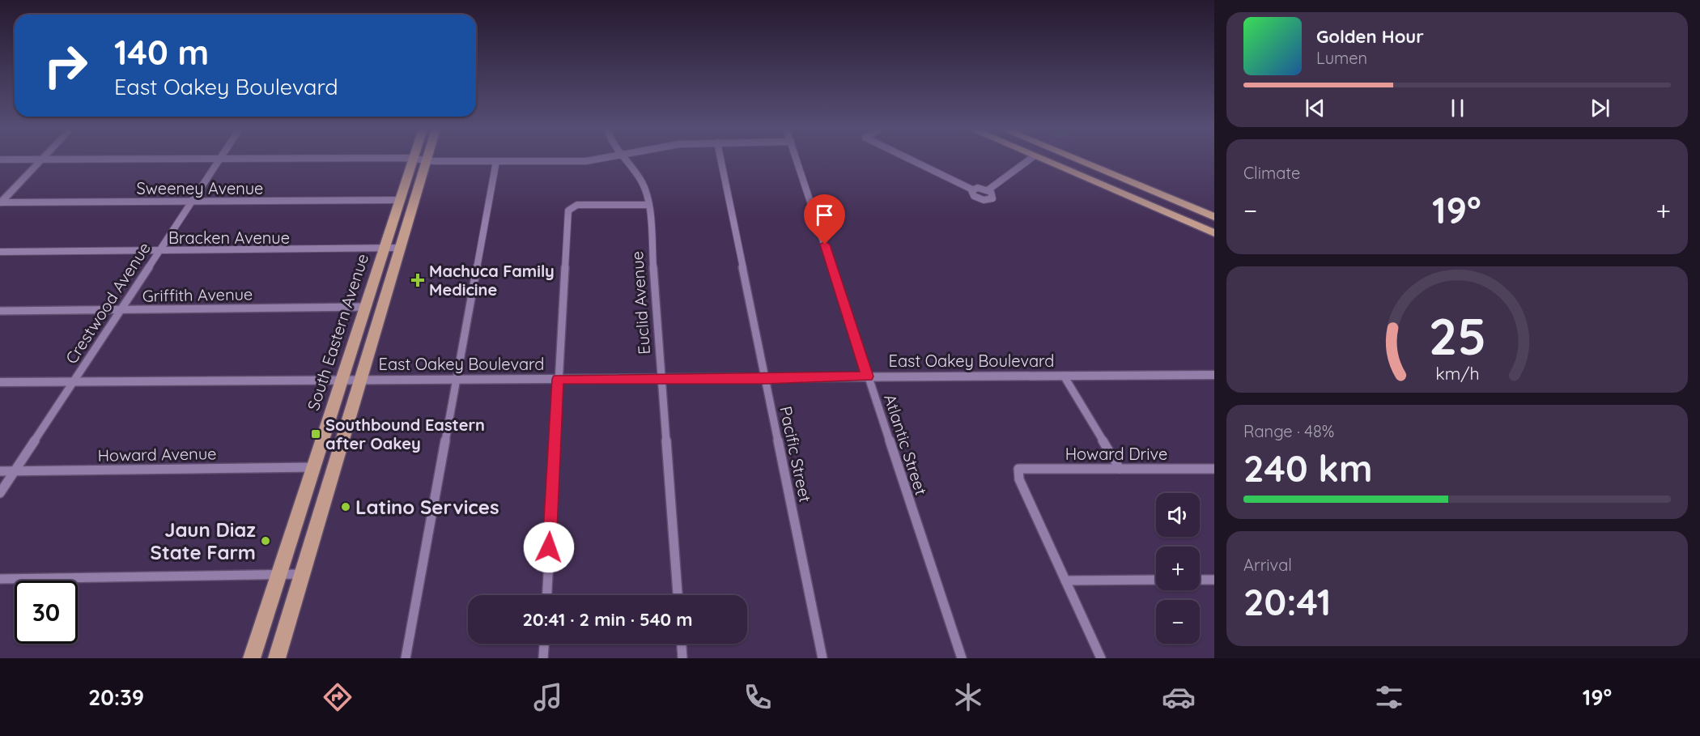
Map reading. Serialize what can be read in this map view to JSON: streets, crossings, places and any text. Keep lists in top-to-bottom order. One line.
{"streets":{"main road":["South Eastern Avenue"],"street":["Sweeney Avenue","Bracken Avenue","Griffith Avenue","Crestwood Avenue","Euclid Avenue","East Oakey Boulevard","Atlantic Street","Howard Drive","Howard Avenue","Pacific Street"]},"crossings":[["Sweeney Avenue","Crestwood Avenue"],["Sweeney Avenue","South Eastern Avenue"],["Bracken Avenue","Crestwood Avenue"],["Bracken Avenue","South Eastern Avenue"],["Griffith Avenue","Crestwood Avenue"],["Griffith Avenue","South Eastern Avenue"],["Crestwood Avenue","East Oakey Boulevard"],["Crestwood Avenue","Howard Avenue"],["Euclid Avenue","East Oakey Boulevard"],["South Eastern Avenue","East Oakey Boulevard"],["South Eastern Avenue","Howard Avenue"],["East Oakey Boulevard","Atlantic Street"],["East Oakey Boulevard","Pacific Street"]],"places":{"health":["Machuca Family Medicine"],"transit":["Southbound Eastern after Oakey"],"other":["Latino Services","Jaun Diaz State Farm"]},"page":{"turn":["140 m","East Oakey Boulevard"],"song":["Golden Hour","Lumen"],"tile":["Climate",["Range · 48%","240 km"],["Arrival","20:41"]],"heat":["−","19°","+"],"map_buttons":["+","−"],"limit":"30","trip":"20:41 · 2 min · 540 m","tabs":["20:39","19°"],"gauge":["25","km/h"]}}
